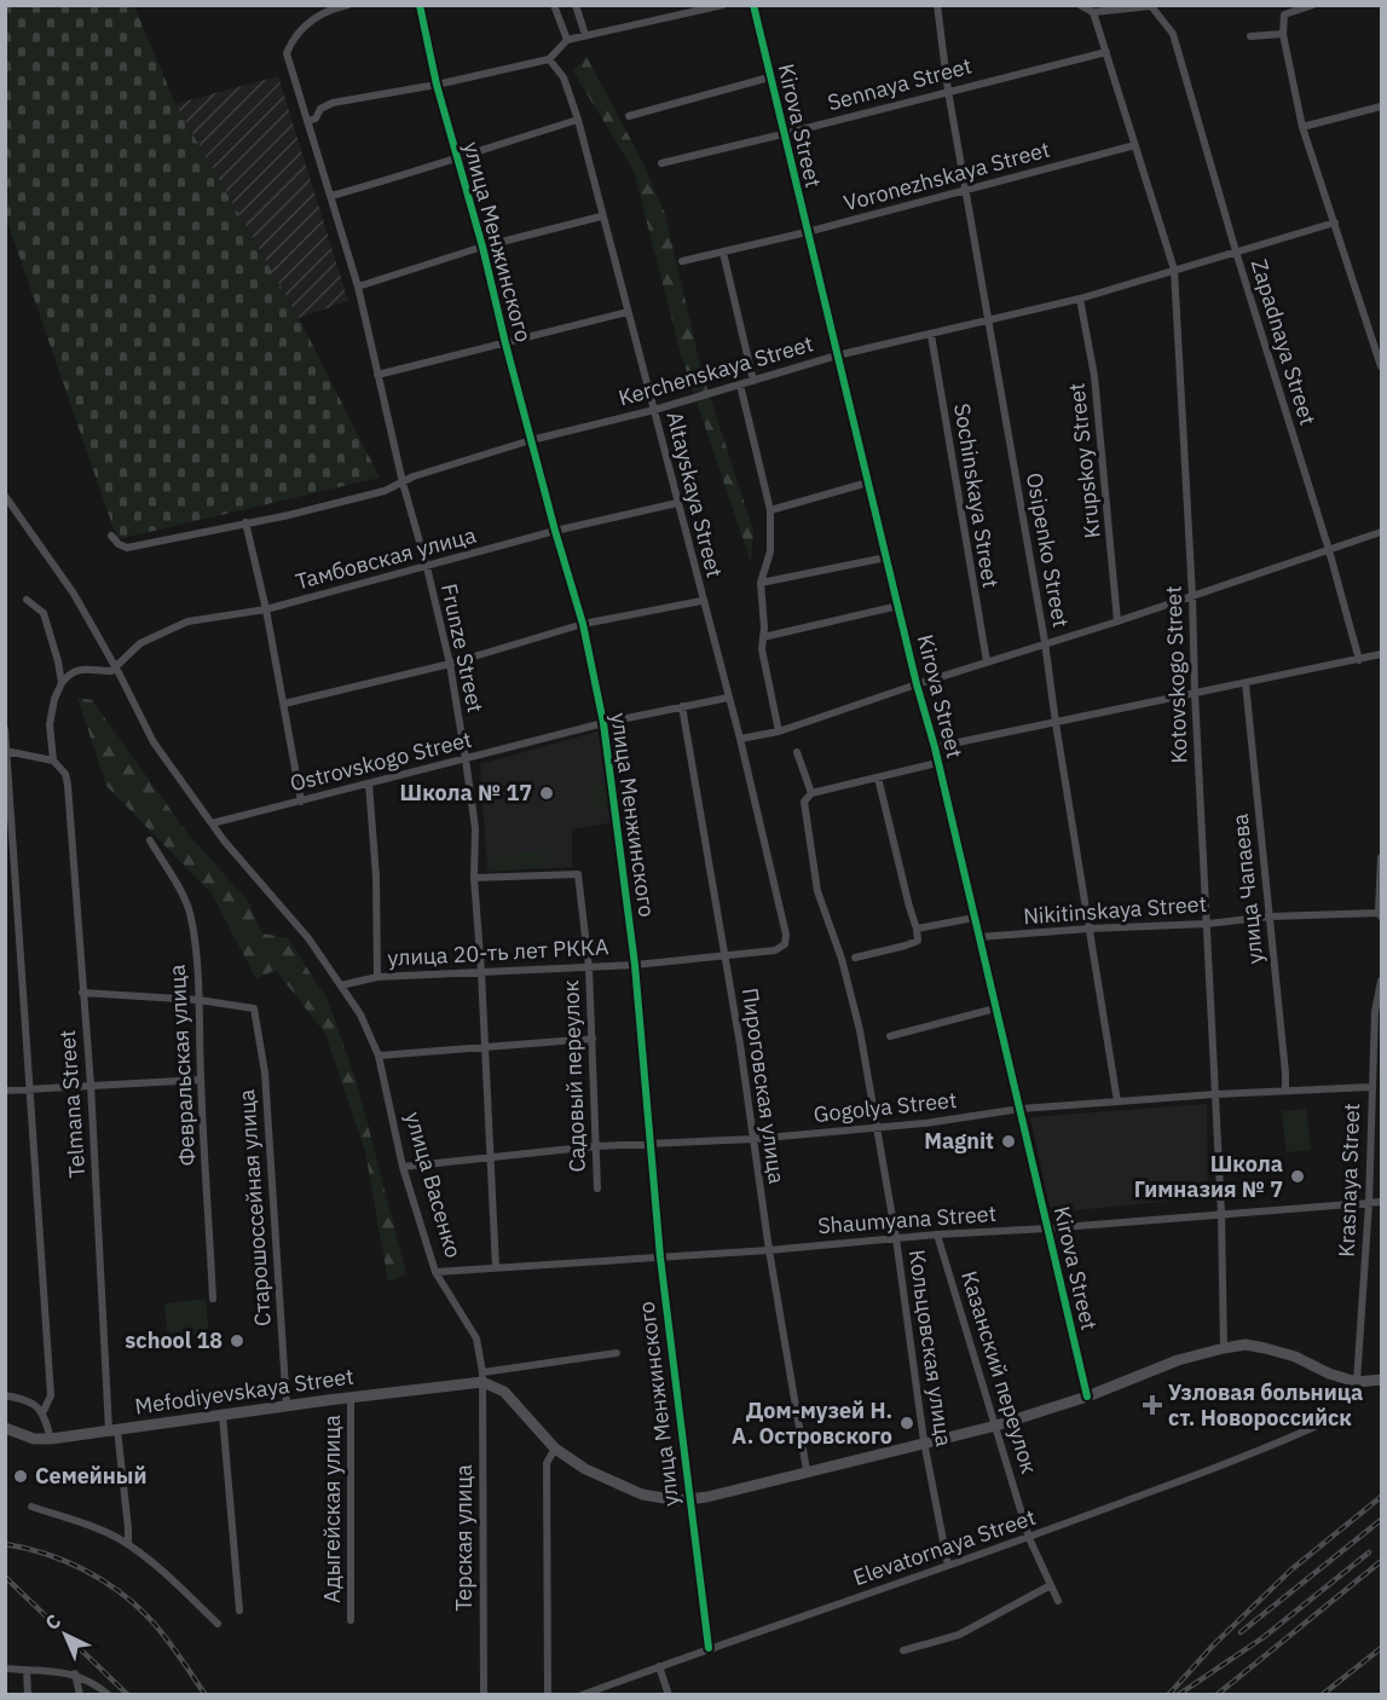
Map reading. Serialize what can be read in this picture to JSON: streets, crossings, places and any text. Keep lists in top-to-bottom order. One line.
{"streets":{"main road":["Mefodiyevskaya Street"],"street":["Sennaya Street","Kirova Street","Voronezhskaya Street","улица Менжинского","Zapadnaya Street","Kerchenskaya Street","Krupskoy Street","Altayskaya Street","Sochinskaya Street","Osipenko Street","Тамбовская улица","Frunze Street","Kotovskogo Street","Ostrovskogo Street","улица Чапаева","Nikitinskaya Street","улица 20-ть лет РККА","Февральская улица","Садовый переулок","Пироговская улица","Telmana Street","Gogolya Street","Krasnaya Street","улица Васенко","Старошоссейная улица","Shaumyana Street","Кольцовская улица","Казанский переулок","Адыгейская улица","Терская улица","Elevatornaya Street"]},"crossings":[["Sennaya Street","Kirova Street"],["Sennaya Street","Osipenko Street"],["Sennaya Street","Kotovskogo Street"],["Kirova Street","Voronezhskaya Street"],["Kirova Street","Kerchenskaya Street"],["Kirova Street","Nikitinskaya Street"],["Kirova Street","Gogolya Street"],["Kirova Street","Shaumyana Street"],["Voronezhskaya Street","Osipenko Street"],["Voronezhskaya Street","Kotovskogo Street"],["улица Менжинского","Kerchenskaya Street"],["улица Менжинского","Тамбовская улица"],["улица Менжинского","Ostrovskogo Street"],["улица Менжинского","улица 20-ть лет РККА"],["улица Менжинского","Gogolya Street"],["улица Менжинского","Shaumyana Street"],["улица Менжинского","Elevatornaya Street"],["Zapadnaya Street","Kerchenskaya Street"],["Zapadnaya Street","Kotovskogo Street"],["Kerchenskaya Street","Krupskoy Street"],["Kerchenskaya Street","Altayskaya Street"],["Kerchenskaya Street","Sochinskaya Street"],["Kerchenskaya Street","Osipenko Street"],["Kerchenskaya Street","Frunze Street"],["Kerchenskaya Street","Kotovskogo Street"],["Altayskaya Street","Тамбовская улица"],["Altayskaya Street","Ostrovskogo Street"],["Altayskaya Street","улица 20-ть лет РККА"],["Osipenko Street","Nikitinskaya Street"],["Osipenko Street","Gogolya Street"],["Тамбовская улица","Frunze Street"],["Тамбовская улица","улица Васенко"],["Frunze Street","Ostrovskogo Street"],["Frunze Street","улица 20-ть лет РККА"],["Frunze Street","Садовый переулок"],["Frunze Street","Gogolya Street"],["Frunze Street","Shaumyana Street"],["Kotovskogo Street","Nikitinskaya Street"],["Kotovskogo Street","Gogolya Street"],["Kotovskogo Street","Shaumyana Street"],["Ostrovskogo Street","Пироговская улица"],["Ostrovskogo Street","улица Васенко"],["улица Чапаева","Nikitinskaya Street"],["улица Чапаева","Gogolya Street"],["улица 20-ть лет РККА","Садовый переулок"],["улица 20-ть лет РККА","Пироговская улица"],["улица 20-ть лет РККА","улица Васенко"],["Февральская улица","Старошоссейная улица"],["Садовый переулок","Gogolya Street"],["Пироговская улица","Gogolya Street"],["Пироговская улица","Shaumyana Street"],["Telmana Street","Mefodiyevskaya Street"],["Gogolya Street","Krasnaya Street"],["Gogolya Street","улица Васенко"],["Gogolya Street","Кольцовская улица"],["Krasnaya Street","Shaumyana Street"],["улица Васенко","Shaumyana Street"],["улица Васенко","Mefodiyevskaya Street"],["улица Васенко","Терская улица"],["Старошоссейная улица","Mefodiyevskaya Street"],["Shaumyana Street","Кольцовская улица"],["Shaumyana Street","Казанский переулок"],["Кольцовская улица","Elevatornaya Street"],["Казанский переулок","Elevatornaya Street"],["Mefodiyevskaya Street","Адыгейская улица"],["Mefodiyevskaya Street","Терская улица"]],"places":{"other":["Школа № 17","Magnit","Школа Гимназия № 7","school 18","Дом-музей Н. А. Островского","Семейный"],"health":["Узловая больница ст. Новороссийск"]},"north":"top left"}
